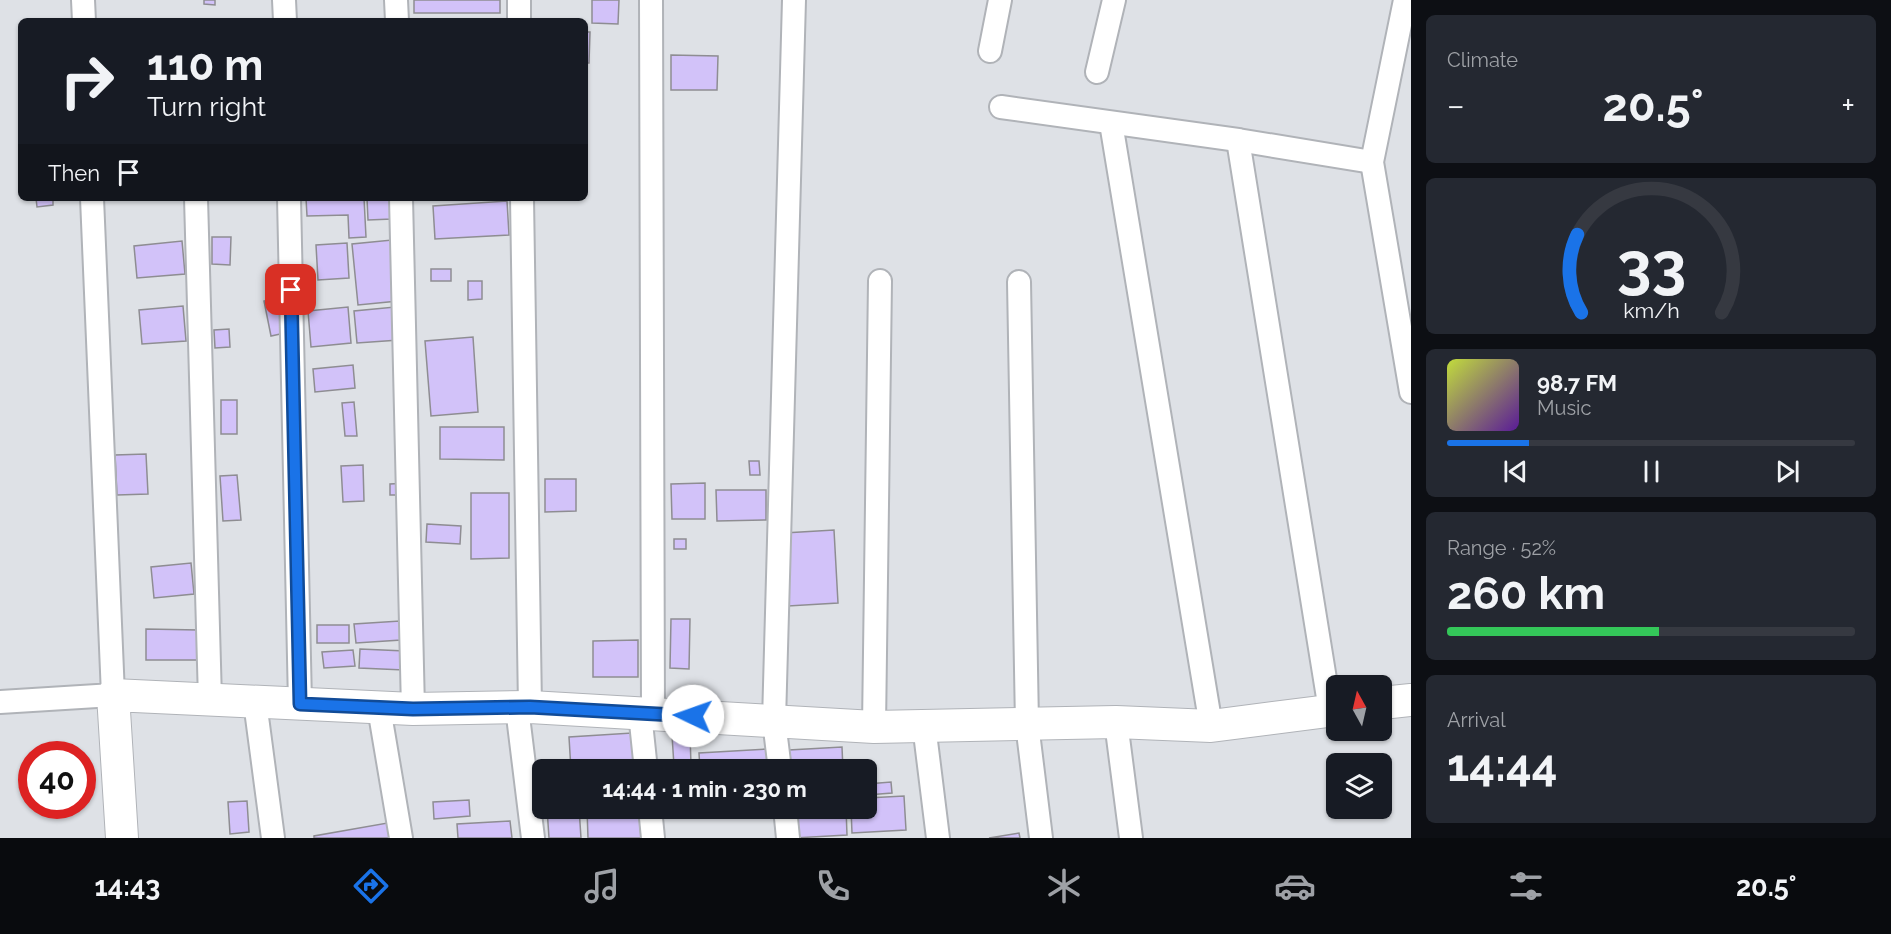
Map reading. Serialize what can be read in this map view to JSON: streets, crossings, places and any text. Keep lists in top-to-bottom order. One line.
{"north":"top","page":{"tile":["Climate",["Range · 52%","260 km"],["Arrival","14:44"]],"turn":["110 m","Turn right"],"heat":["−","20.5°","+"],"then":"Then","song":["98.7 FM","Music"],"limit":"40","trip":"14:44 · 1 min · 230 m","tabs":["14:43","20.5°"],"gauge":["33","km/h"]}}
